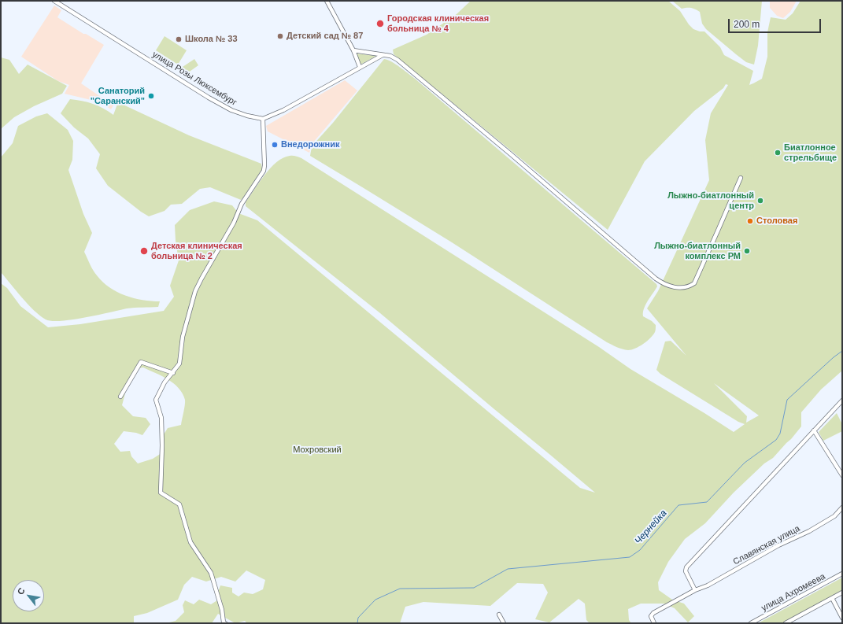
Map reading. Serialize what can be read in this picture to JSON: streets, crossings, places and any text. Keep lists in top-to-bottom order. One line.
{"streets":{"street":["улица Розы Люксембург","Славянская улица","улица Ахромеева"]},"water":["Чернейка"],"parks":["Мохровский"],"places":["Городская клиническая больница № 4","Детский сад № 87","Школа № 33","Санаторий \"Саранский\"","Внедорожник","Биатлонное стрельбище","Лыжно-биатлонный центр","Столовая","Детская клиническая больница № 2","Лыжно-биатлонный комплекс РМ"],"scale_bar":"200 m","north":"top left"}
